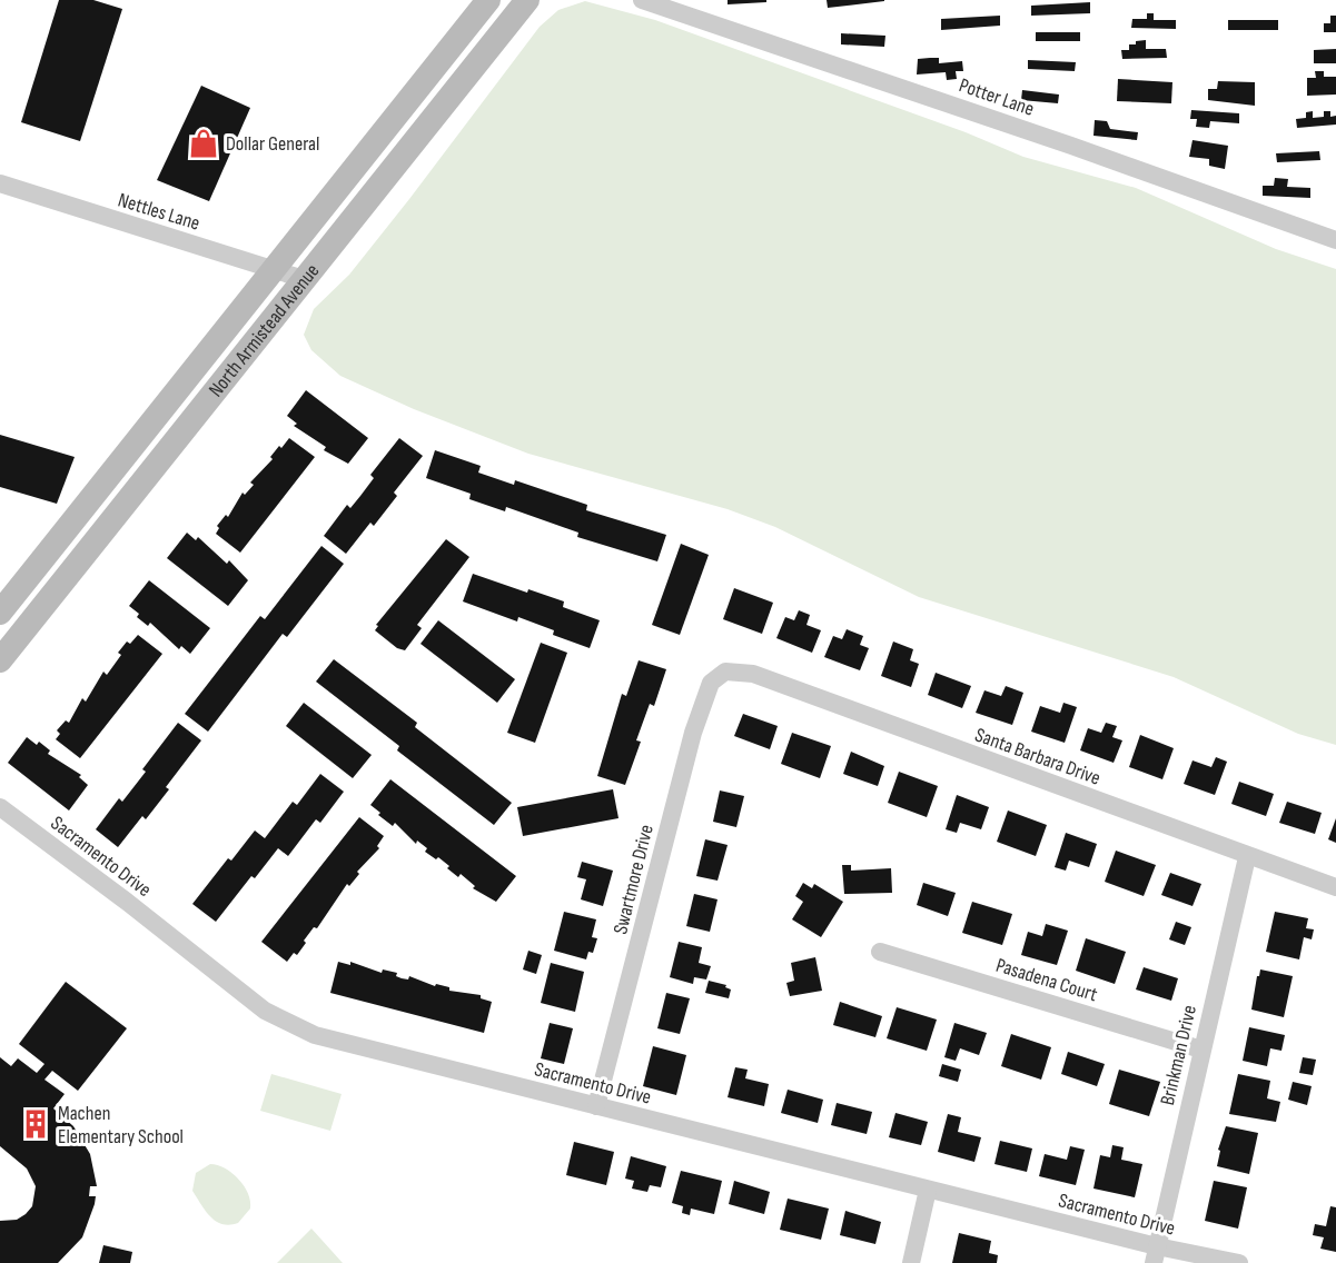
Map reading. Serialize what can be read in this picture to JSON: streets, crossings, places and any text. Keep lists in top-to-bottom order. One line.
{"streets":{"main road":["North Armistead Avenue"],"street":["Potter Lane","Nettles Lane","Santa Barbara Drive","Sacramento Drive","Swartmore Drive","Pasadena Court","Brinkman Drive"]},"crossings":[["Nettles Lane","North Armistead Avenue"],["Santa Barbara Drive","Swartmore Drive"],["Santa Barbara Drive","Brinkman Drive"],["Sacramento Drive","Swartmore Drive"],["Sacramento Drive","Brinkman Drive"],["Pasadena Court","Brinkman Drive"]],"places":{"shop":["Dollar General"],"building":["Machen Elementary School"]}}
